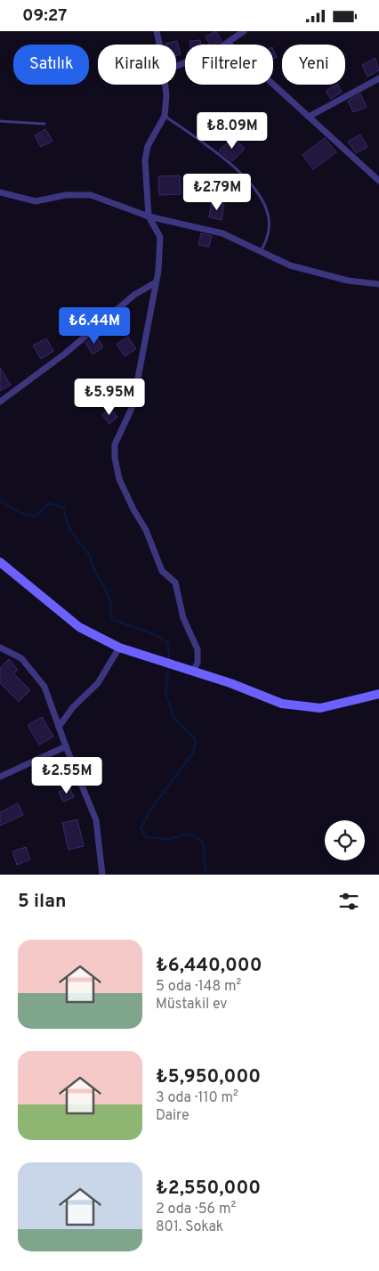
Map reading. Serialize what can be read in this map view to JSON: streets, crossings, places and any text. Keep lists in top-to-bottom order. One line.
{"page":{"status":"09:27","chip":["Satılık","Kiralık","Filtreler","Yeni"],"price":["₺8.09M","₺2.79M","₺6.44M","₺5.95M","₺2.55M"],"heading":"5 ilan","list":[{"name":"₺6,440,000","note":"5 oda · 148 m² · Müstakil ev"},{"name":"₺5,950,000","note":"3 oda · 110 m² · Daire"},{"name":"₺2,550,000","note":"2 oda · 56 m² · 801. Sokak"}]}}
